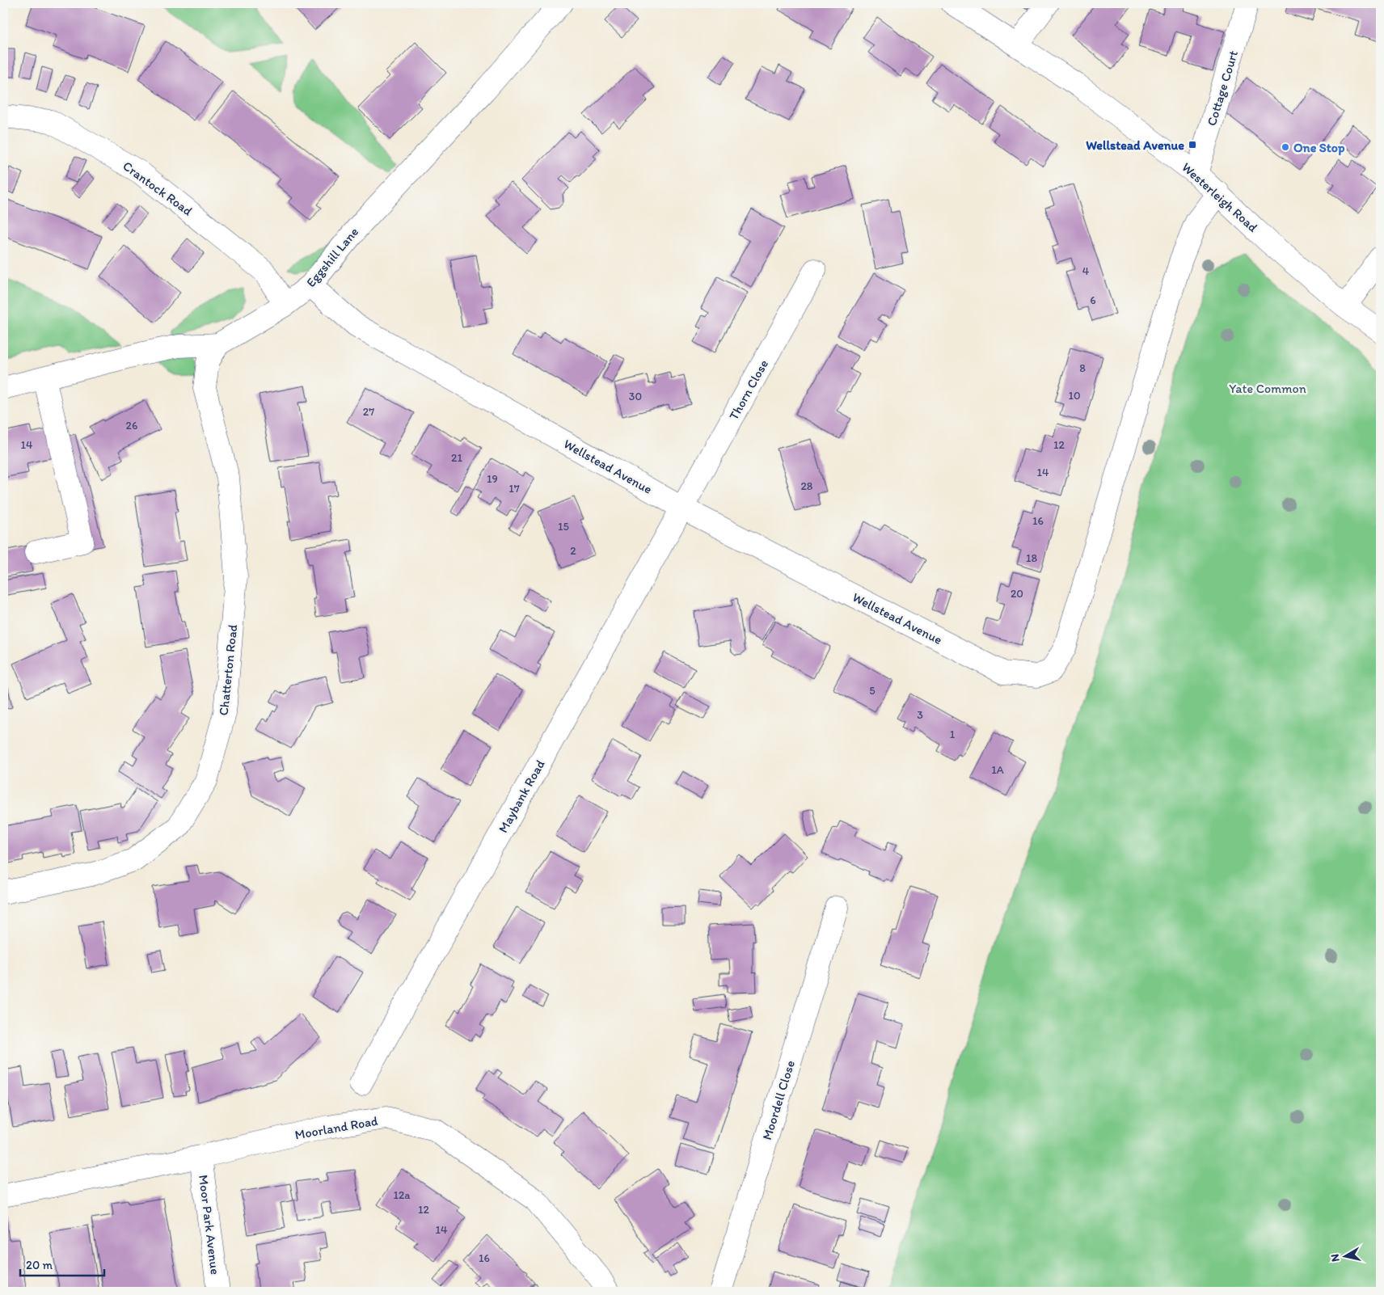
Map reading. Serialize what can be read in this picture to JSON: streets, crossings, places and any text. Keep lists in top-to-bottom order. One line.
{"streets":{"street":["Cottage Court","Crantock Road","Westerleigh Road","Eggshill Lane","Thorn Close","Wellstead Avenue","Chatterton Road","Maybank Road","Moordell Close","Moorland Road","Moor Park Avenue"]},"crossings":[["Cottage Court","Westerleigh Road"],["Crantock Road","Eggshill Lane"],["Westerleigh Road","Wellstead Avenue"],["Eggshill Lane","Wellstead Avenue"],["Eggshill Lane","Chatterton Road"],["Thorn Close","Wellstead Avenue"],["Thorn Close","Maybank Road"],["Wellstead Avenue","Maybank Road"],["Moorland Road","Moor Park Avenue"]],"parks":["Yate Common"],"places":{"transit":["Wellstead Avenue"],"other":["One Stop"]},"house_numbers":["4","6","8","10","30","27","26","14","12","21","14","19","28","17","16","15","2","18","20","5","3","1","1A","12a","12","14","16"],"scale_bar":"20 m","north":"left"}
